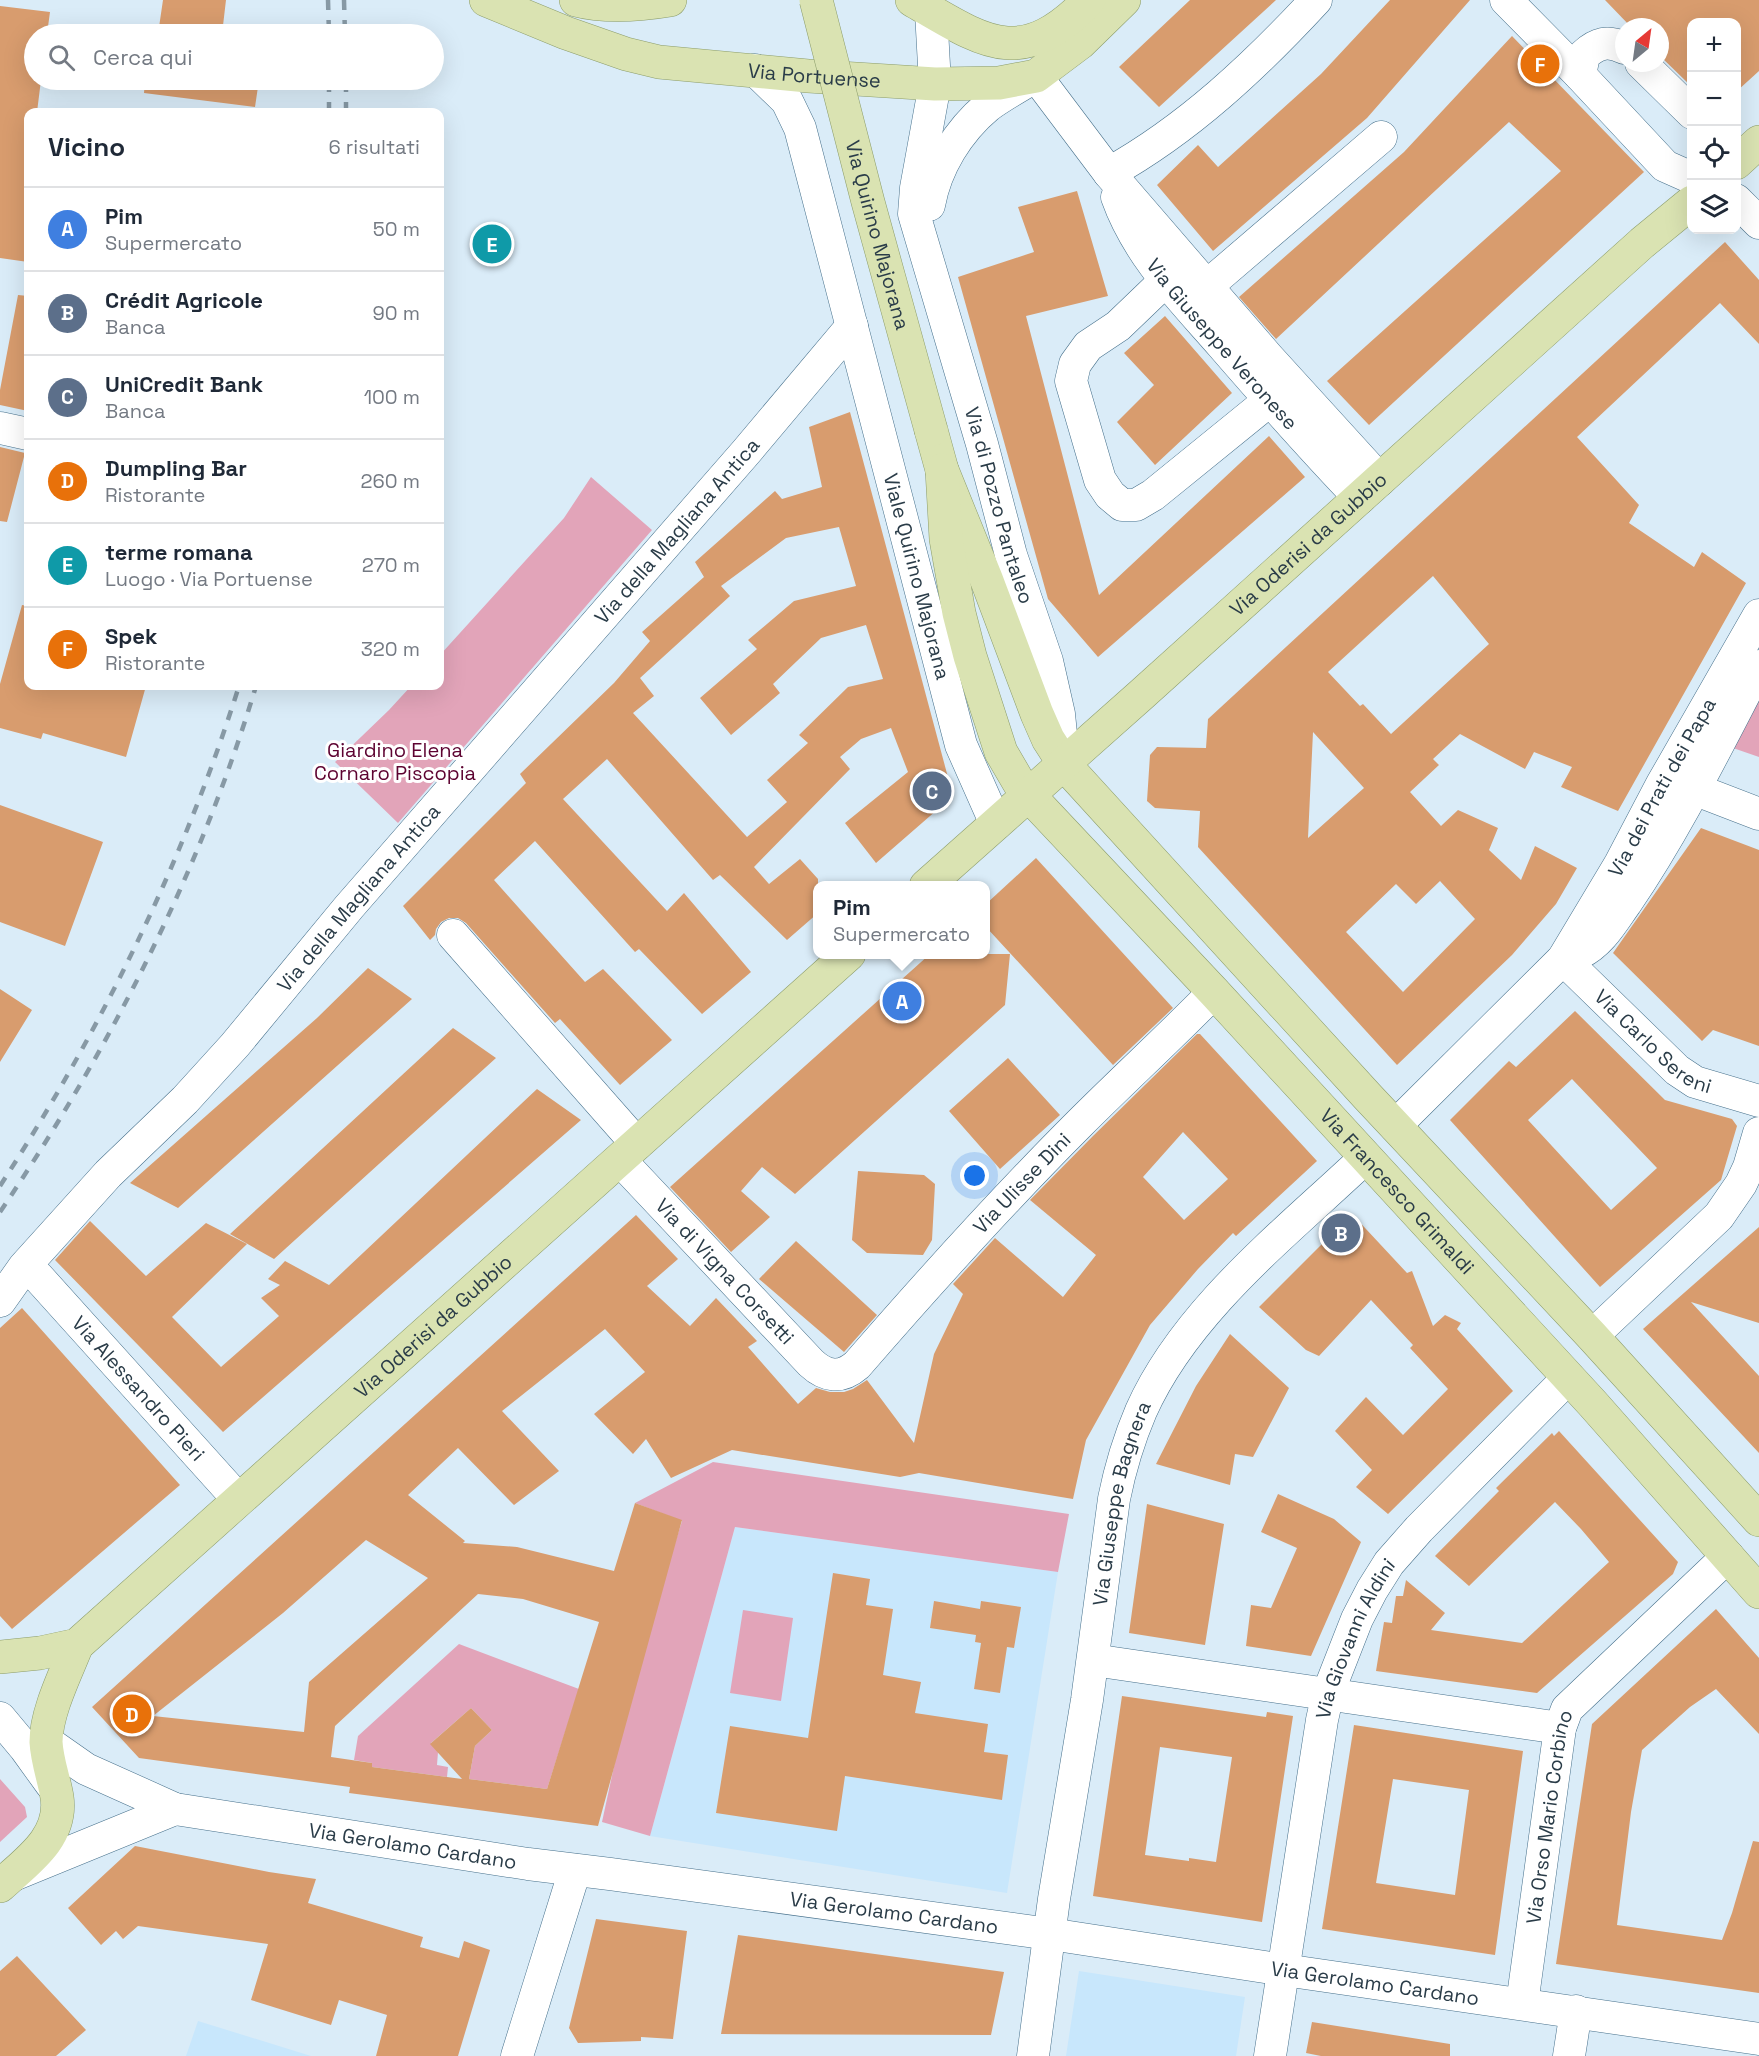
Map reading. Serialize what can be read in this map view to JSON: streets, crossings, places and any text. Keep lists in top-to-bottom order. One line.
{"streets":{"main road":["Via Portuense","Via Quirino Majorana","Via Oderisi da Gubbio","Via Francesco Grimaldi"],"street":["Via Giuseppe Veronese","Via di Pozzo Pantaleo","Via della Magliana Antica","Viale Quirino Majorana","Via dei Prati dei Papa","Via Carlo Sereni","Via Ulisse Dini","Via di Vigna Corsetti","Via Alessandro Pieri","Via Giuseppe Bagnera","Via Giovanni Aldini","Via Orso Mario Corbino","Via Gerolamo Cardano"]},"crossings":[["Via Portuense","Via Giuseppe Veronese"],["Via Portuense","Via di Pozzo Pantaleo"],["Via Quirino Majorana","Via di Pozzo Pantaleo"],["Via Quirino Majorana","Via Oderisi da Gubbio"],["Via Quirino Majorana","Via Francesco Grimaldi"],["Via Giuseppe Veronese","Via di Pozzo Pantaleo"],["Via Giuseppe Veronese","Via Oderisi da Gubbio"],["Via di Pozzo Pantaleo","Via Oderisi da Gubbio"],["Via della Magliana Antica","Viale Quirino Majorana"],["Via Oderisi da Gubbio","Viale Quirino Majorana"],["Via Oderisi da Gubbio","Via Francesco Grimaldi"],["Via Oderisi da Gubbio","Via di Vigna Corsetti"],["Via Oderisi da Gubbio","Via Alessandro Pieri"],["Via dei Prati dei Papa","Via Carlo Sereni"],["Via Ulisse Dini","Via Francesco Grimaldi"],["Via Ulisse Dini","Via di Vigna Corsetti"],["Via Francesco Grimaldi","Via Giuseppe Bagnera"],["Via Francesco Grimaldi","Via Giovanni Aldini"],["Via Francesco Grimaldi","Via Orso Mario Corbino"],["Via Giuseppe Bagnera","Via Gerolamo Cardano"],["Via Giovanni Aldini","Via Gerolamo Cardano"],["Via Orso Mario Corbino","Via Gerolamo Cardano"]],"parks":["Giardino Elena Cornaro Piscopia"],"north":"top right","page":{"map_buttons":["+","−"],"search":"Cerca qui","pins":["F","E","C","A","B","D"],"heading":["Vicino","6 risultati"],"list":[{"mark":"A","name":"Pim","note":"Supermercato","value":"50 m"},{"mark":"B","name":"Crédit Agricole","note":"Banca","value":"90 m"},{"mark":"C","name":"UniCredit Bank","note":"Banca","value":"100 m"},{"mark":"D","name":"Dumpling Bar","note":"Ristorante","value":"260 m"},{"mark":"E","name":"terme romana","note":"Luogo · Via Portuense","value":"270 m"},{"mark":"F","name":"Spek","note":"Ristorante","value":"320 m"}],"popup":["Pim","Supermercato"]}}
